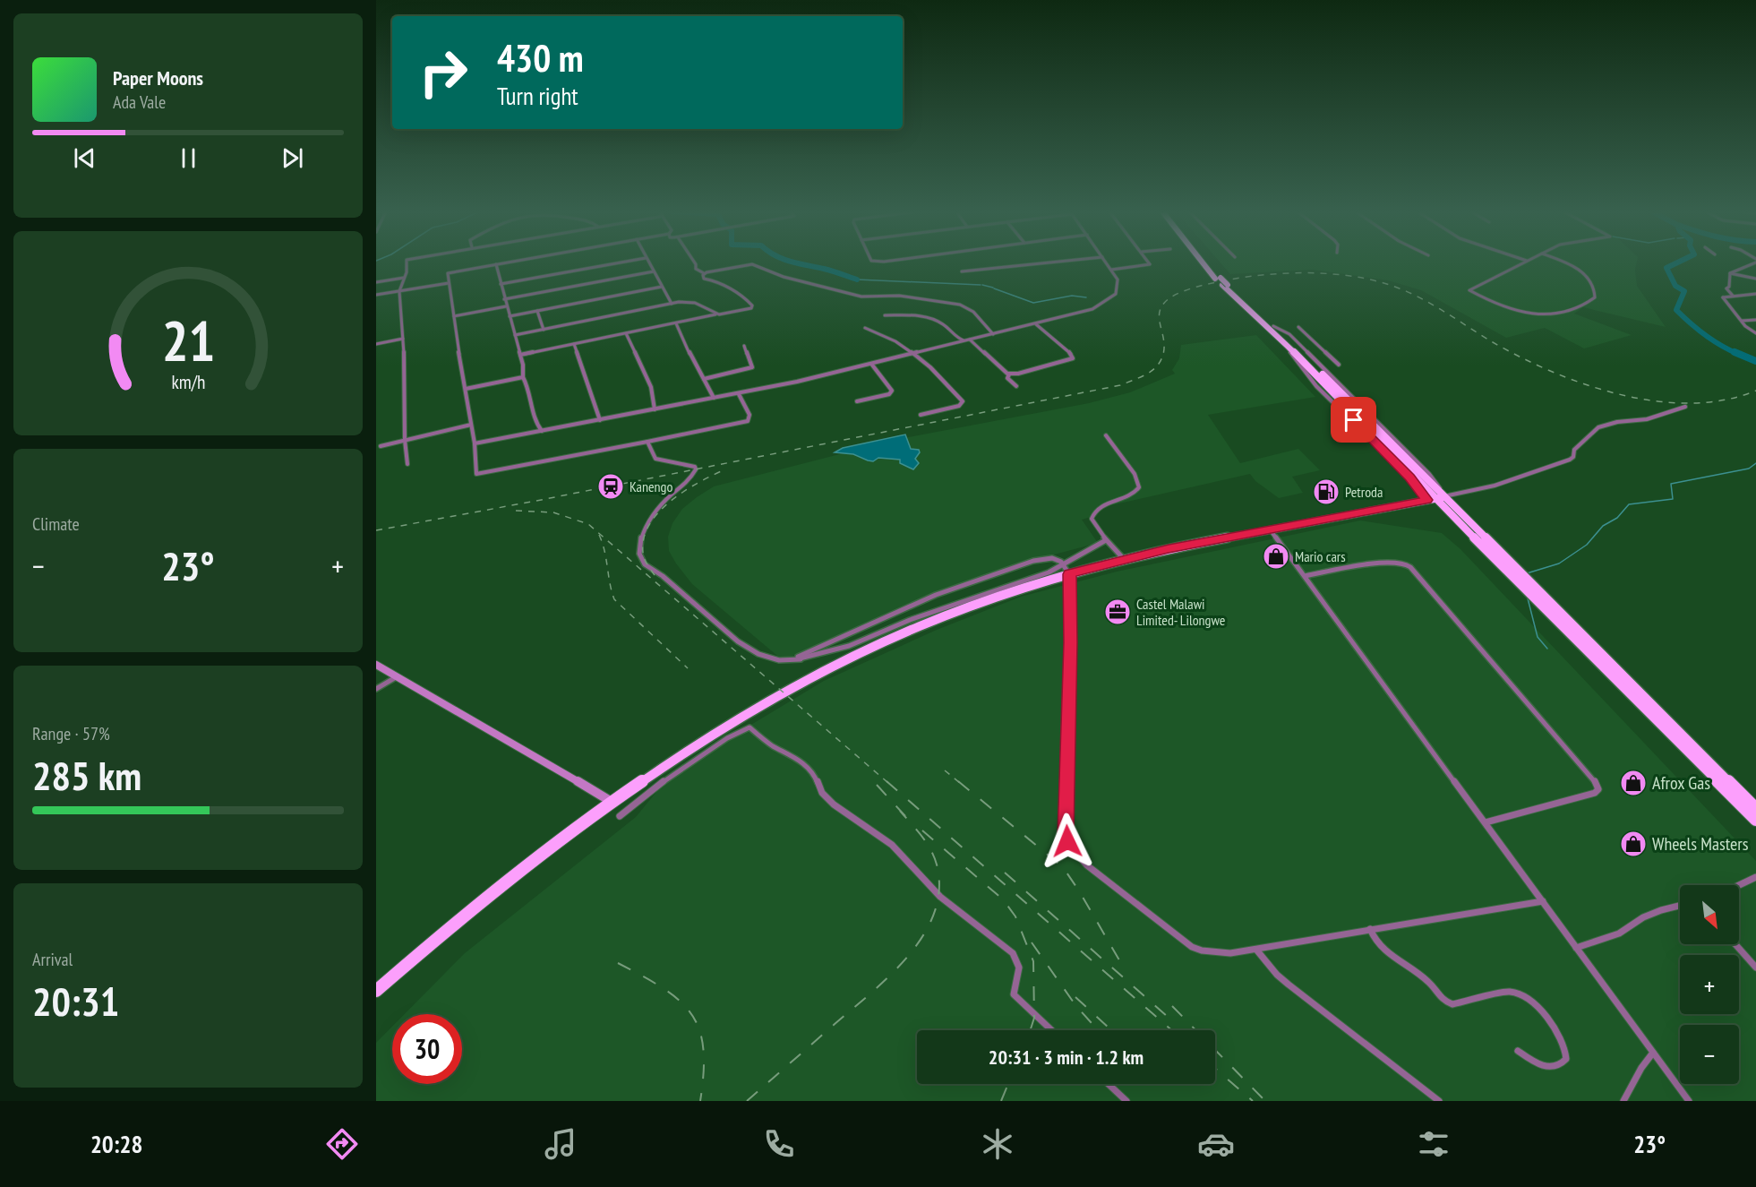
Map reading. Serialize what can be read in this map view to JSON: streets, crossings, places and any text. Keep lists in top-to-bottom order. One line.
{"places":{"station":["Kanengo"],"fuel station":["Petroda"],"shop":["Mario cars","Afrox Gas","Wheels Masters"],"office":["Castel Malawi Limited- Lilongwe"]},"north":"bottom right","page":{"turn":["430 m","Turn right"],"song":["Paper Moons","Ada Vale"],"tile":["Climate",["Range · 57%","285 km"],["Arrival","20:31"]],"heat":["−","23°","+"],"map_buttons":["+","−"],"limit":"30","trip":"20:31 · 3 min · 1.2 km","tabs":["20:28","23°"],"gauge":["21","km/h"]}}
